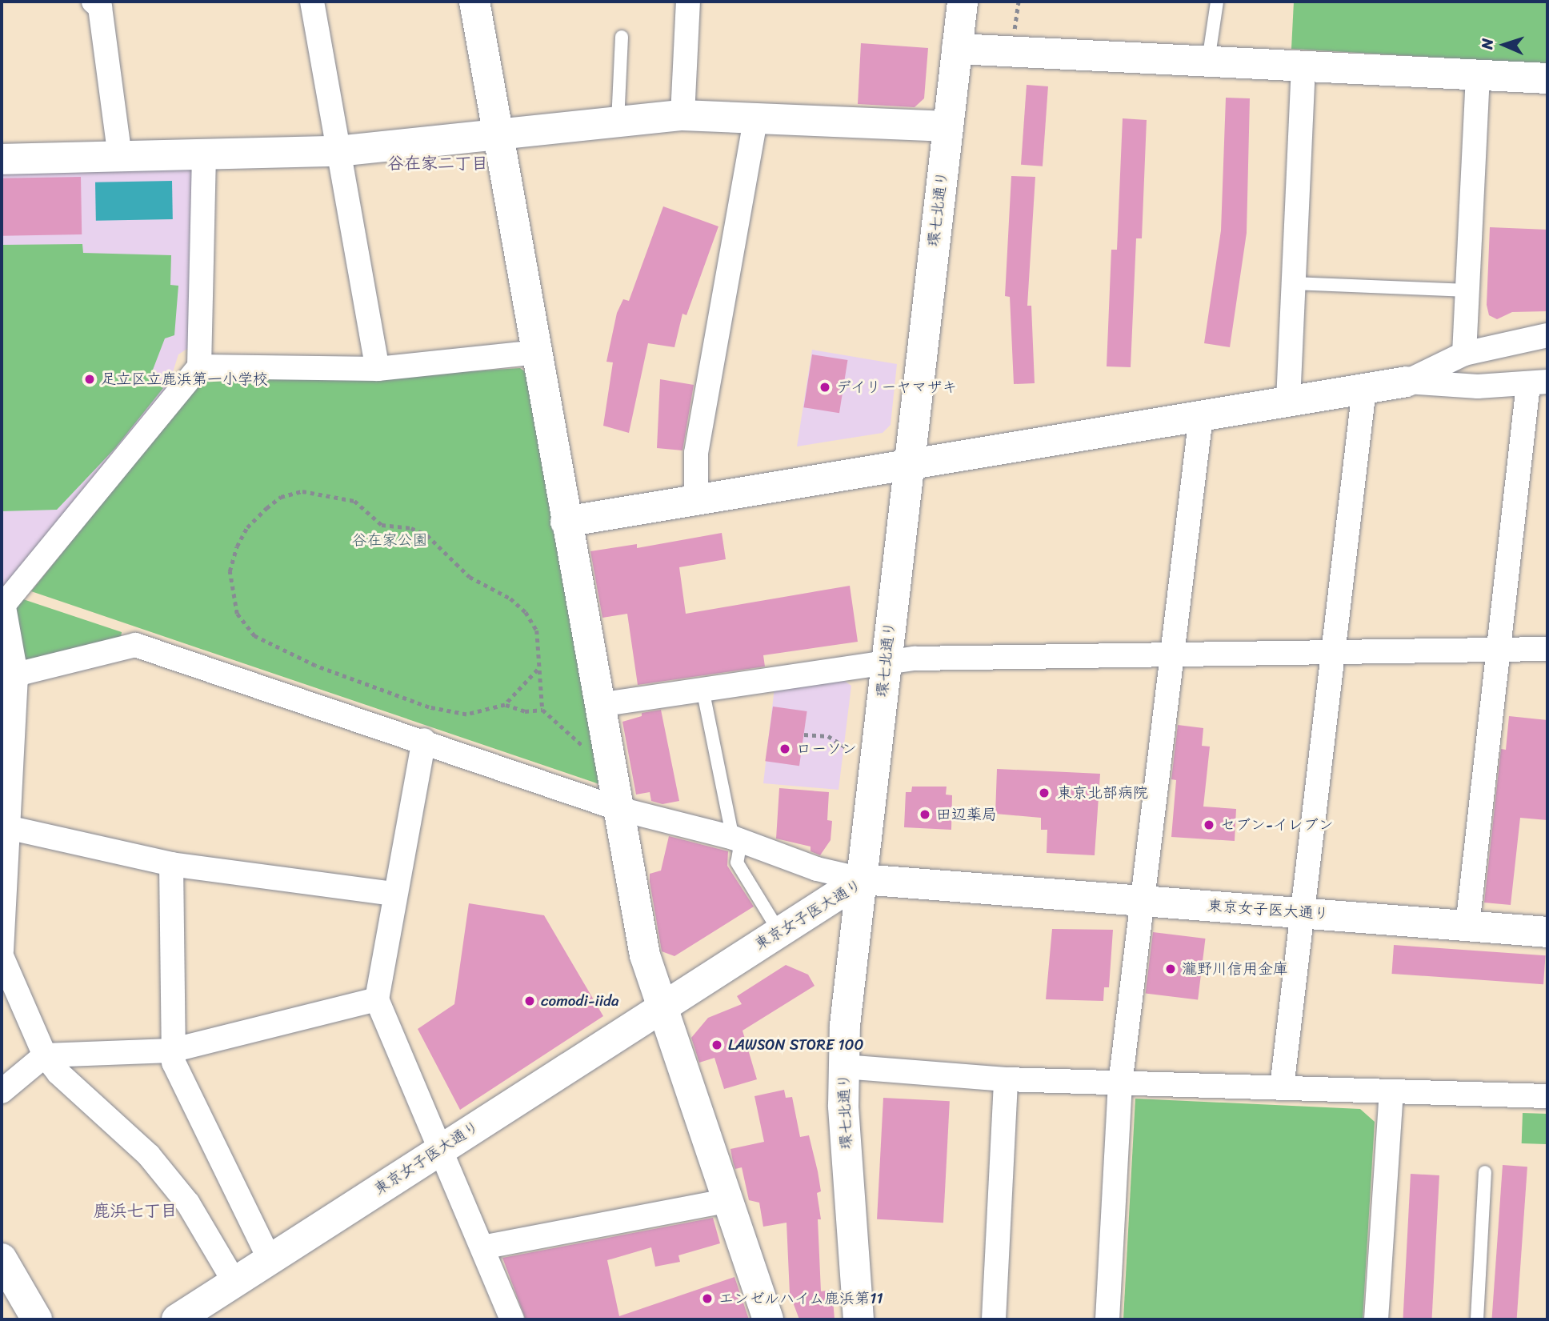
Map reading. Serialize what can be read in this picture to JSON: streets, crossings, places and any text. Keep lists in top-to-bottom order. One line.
{"streets":{"street":["環七北通り","東京女子医大通り"]},"crossings":[["環七北通り","東京女子医大通り"]],"districts":["谷在家二丁目","鹿浜七丁目"],"parks":["谷在家公園"],"places":["足立区立鹿浜第一小学校","デイリーヤマザキ","ローソン","東京北部病院","田辺薬局","セブン-イレブン","瀧野川信用金庫","comodi-iida","LAWSON STORE 100","エンゼルハイム鹿浜第11"],"north":"left"}
